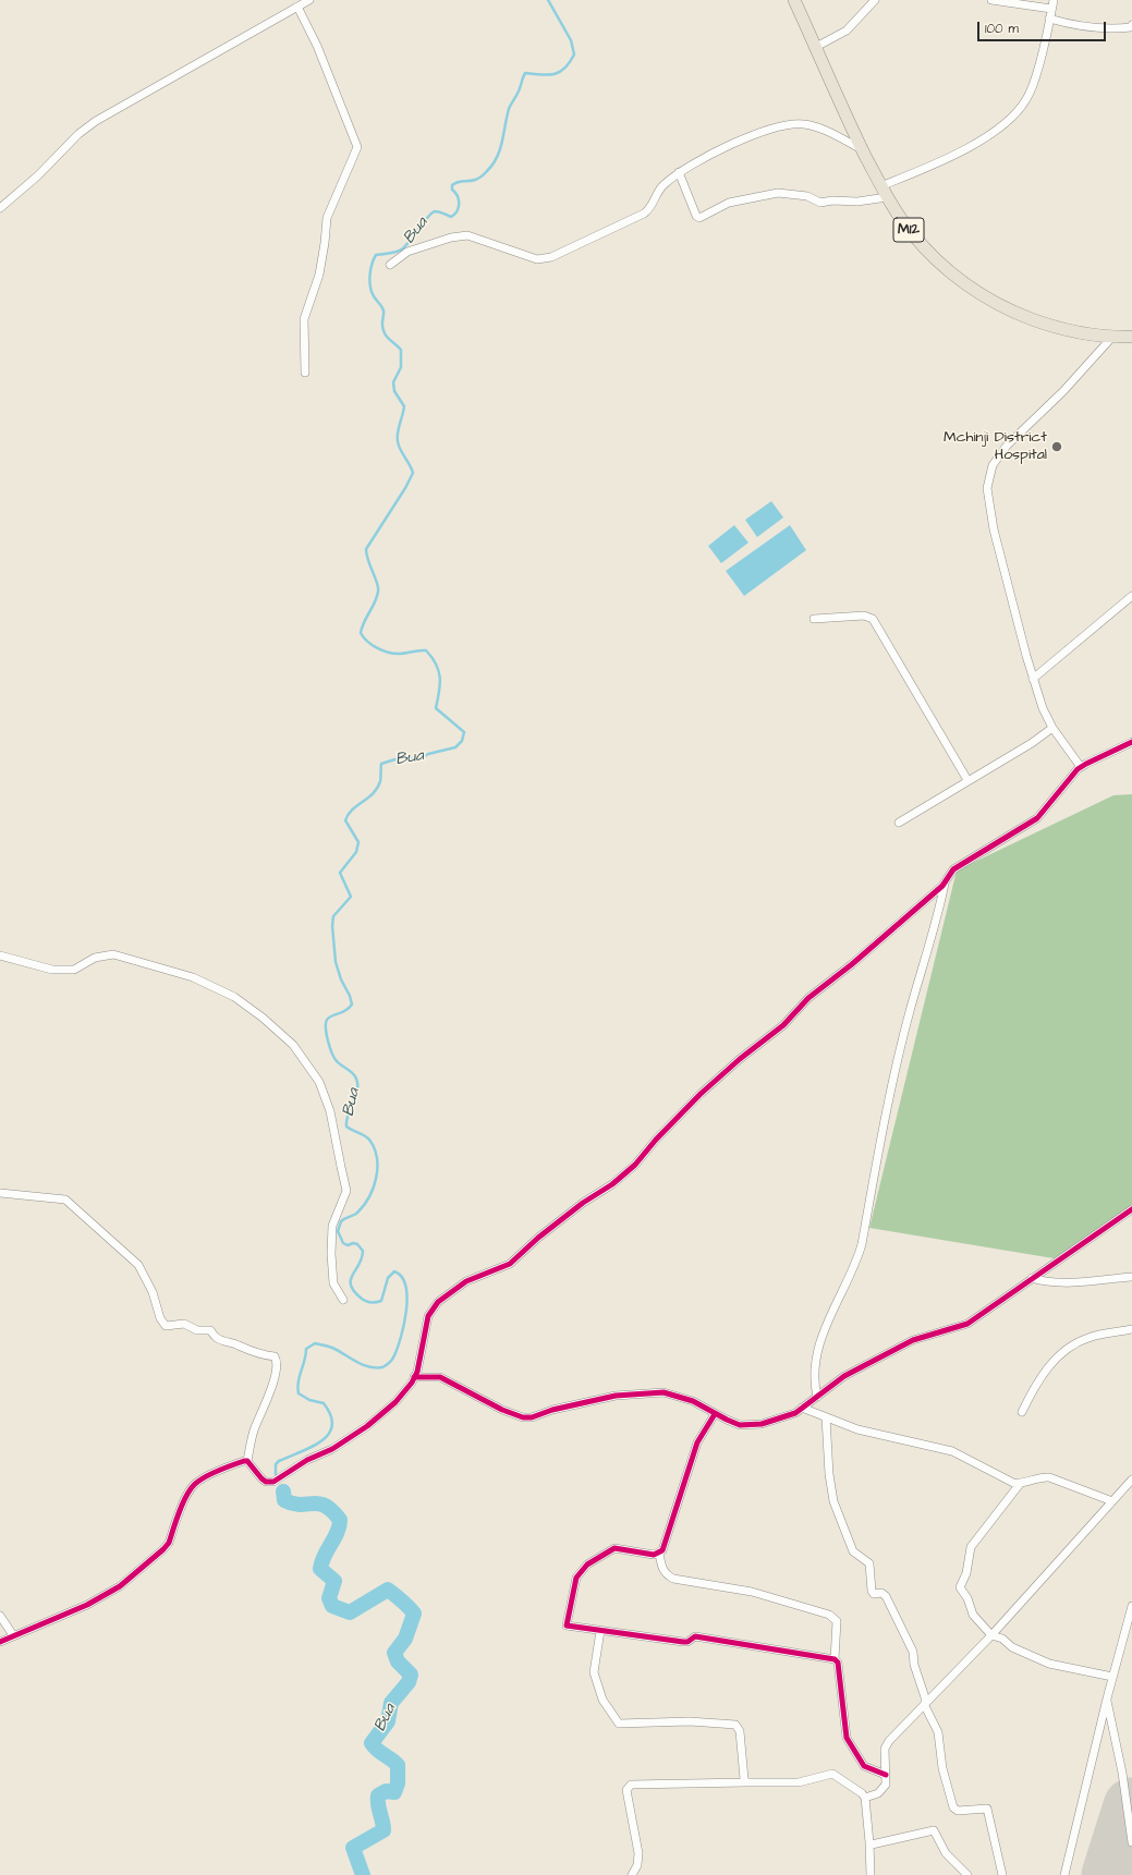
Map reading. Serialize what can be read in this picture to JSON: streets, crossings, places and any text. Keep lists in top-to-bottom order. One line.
{"streets":{"highway":["M12"]},"water":["Bua"],"places":["Mchinji District Hospital"],"scale_bar":"100 m"}
